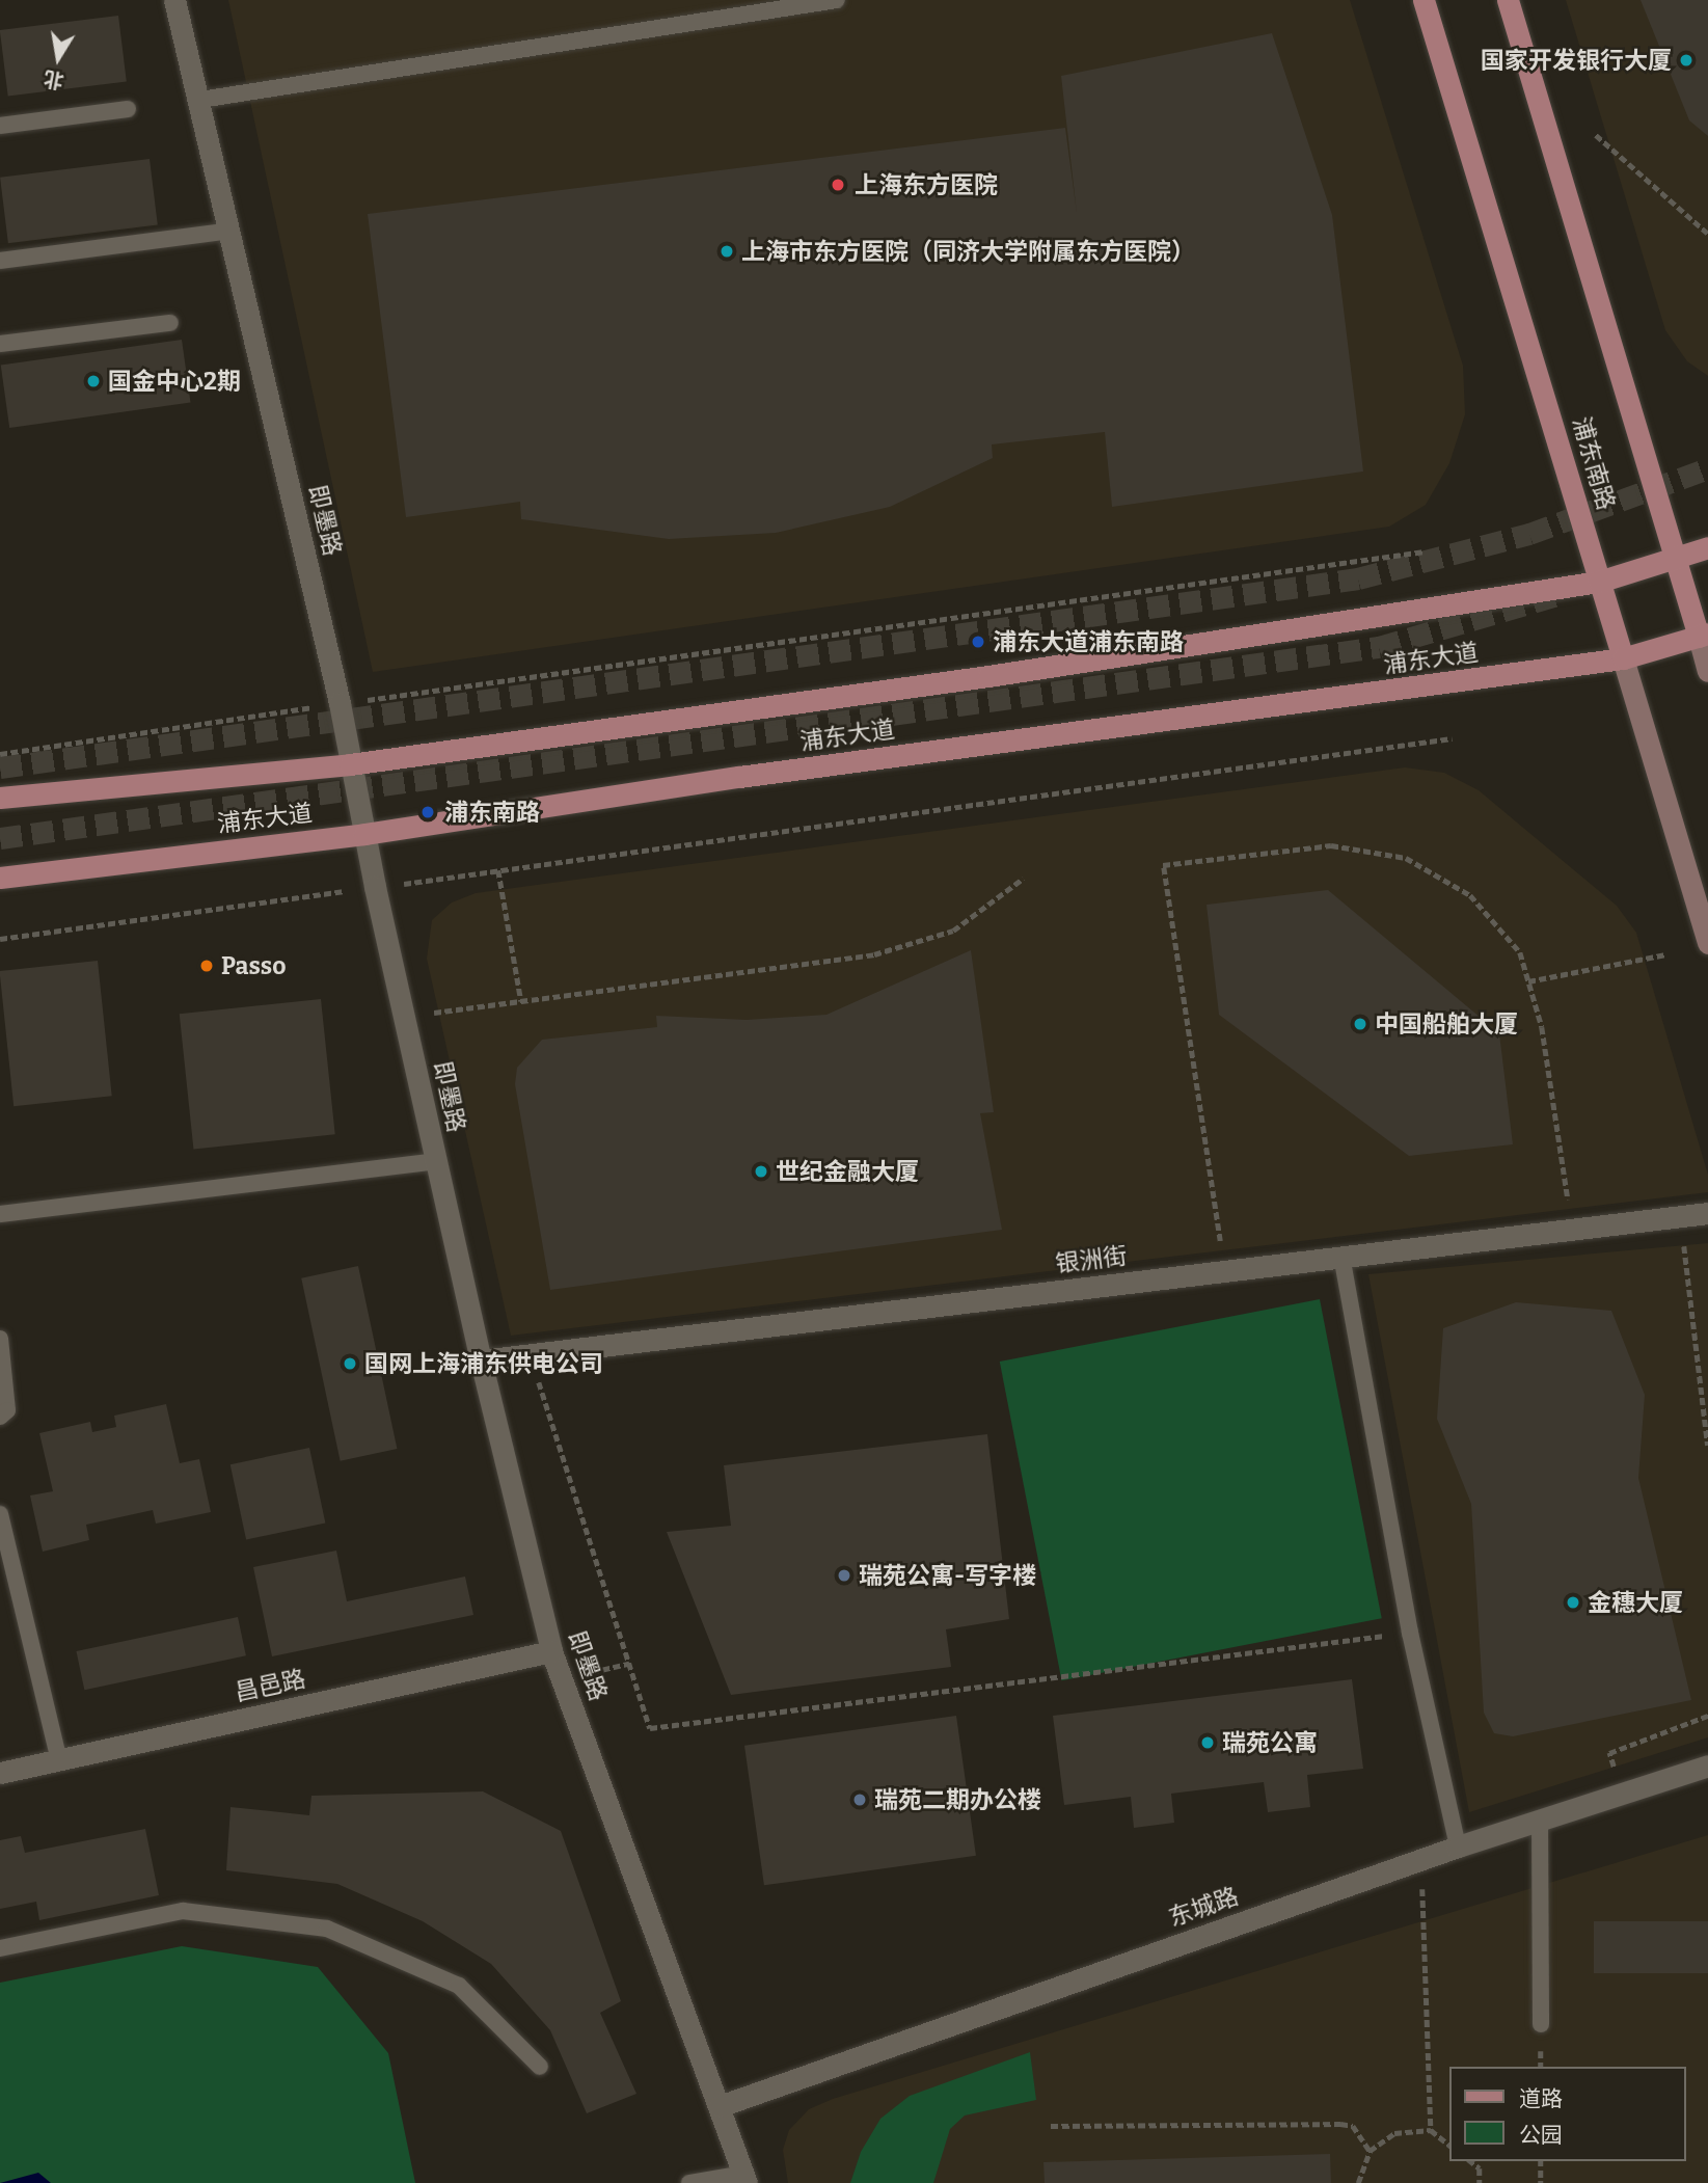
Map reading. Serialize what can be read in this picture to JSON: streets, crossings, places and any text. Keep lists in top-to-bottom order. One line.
{"streets":{"main road":["浦东南路","浦东大道"],"street":["即墨路","银洲街","昌邑路","东城路"]},"crossings":[["浦东南路","浦东大道"],["即墨路","浦东大道"],["即墨路","银洲街"],["即墨路","昌邑路"],["即墨路","东城路"]],"places":["国家开发银行大厦","上海东方医院","上海市东方医院（同济大学附属东方医院）","国金中心2期","浦东大道浦东南路","浦东南路","Passo","中国船舶大厦","世纪金融大厦","国网上海浦东供电公司","瑞苑公寓-写字楼","金穗大厦","瑞苑公寓","瑞苑二期办公楼"],"legend":["道路","公园"],"north":"bottom"}
